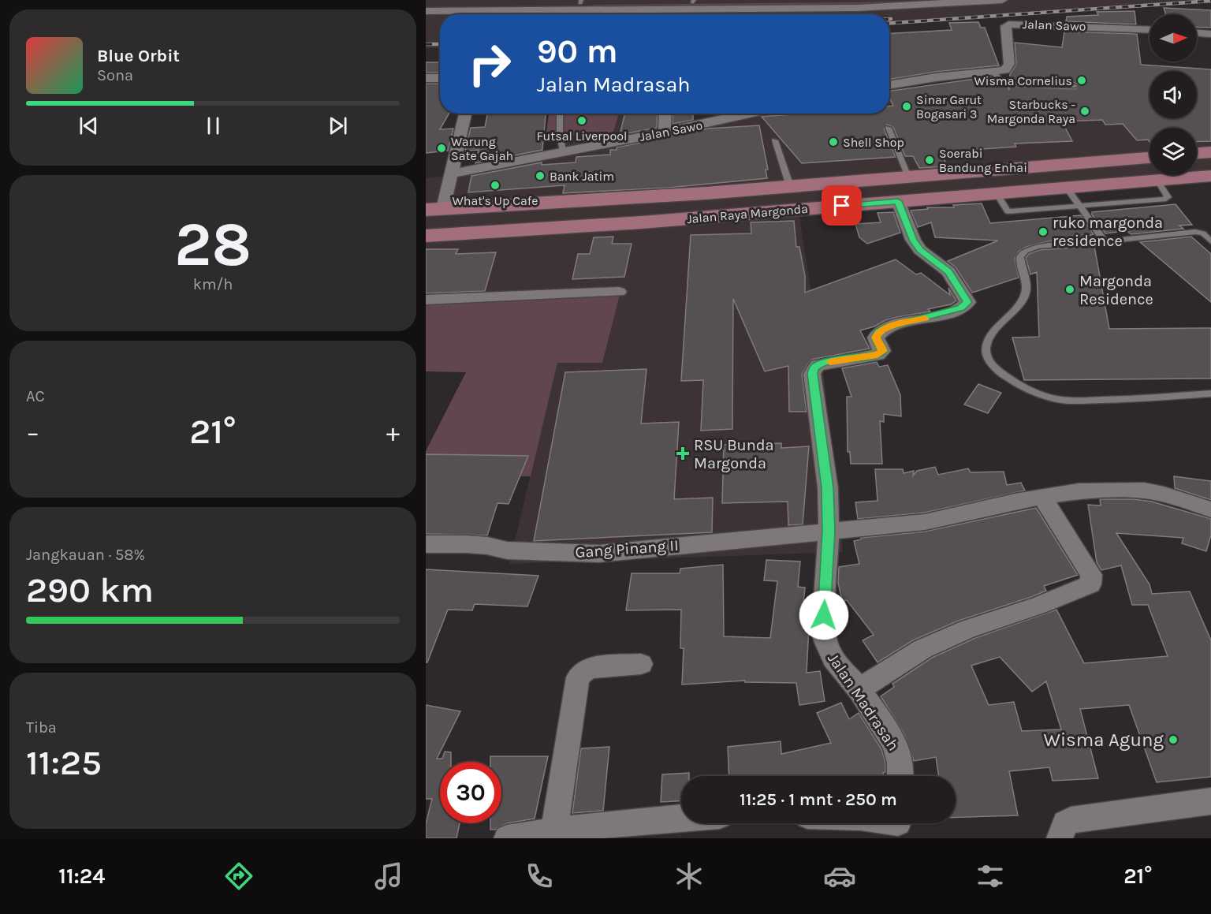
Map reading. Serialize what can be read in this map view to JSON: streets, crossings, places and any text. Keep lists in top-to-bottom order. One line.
{"streets":{"main road":["Jalan Raya Margonda"],"street":["Jalan Sawo","Gang Pinang II","Jalan Madrasah"]},"crossings":[["Jalan Raya Margonda","Jalan Madrasah"],["Gang Pinang II","Jalan Madrasah"]],"places":{"other":["Wisma Cornelius","Sinar Garut Bogasari 3","Starbucks - Margonda Raya","Futsal Liverpool","Shell Shop","Warung Sate Gajah","Soerabi Bandung Enhai","Bank Jatim","What's Up Cafe","ruko margonda residence","Margonda Residence","Wisma Agung"],"health":["RSU Bunda Margonda"]},"north":"right","page":{"turn":["90 m","Jalan Madrasah"],"song":["Blue Orbit","Sona"],"tile":[["28","km/h"],"AC",["Jangkauan · 58%","290 km"],["Tiba","11:25"]],"heat":["−","21°","+"],"limit":"30","trip":"11:25 · 1 mnt · 250 m","tabs":["11:24","21°"]}}
